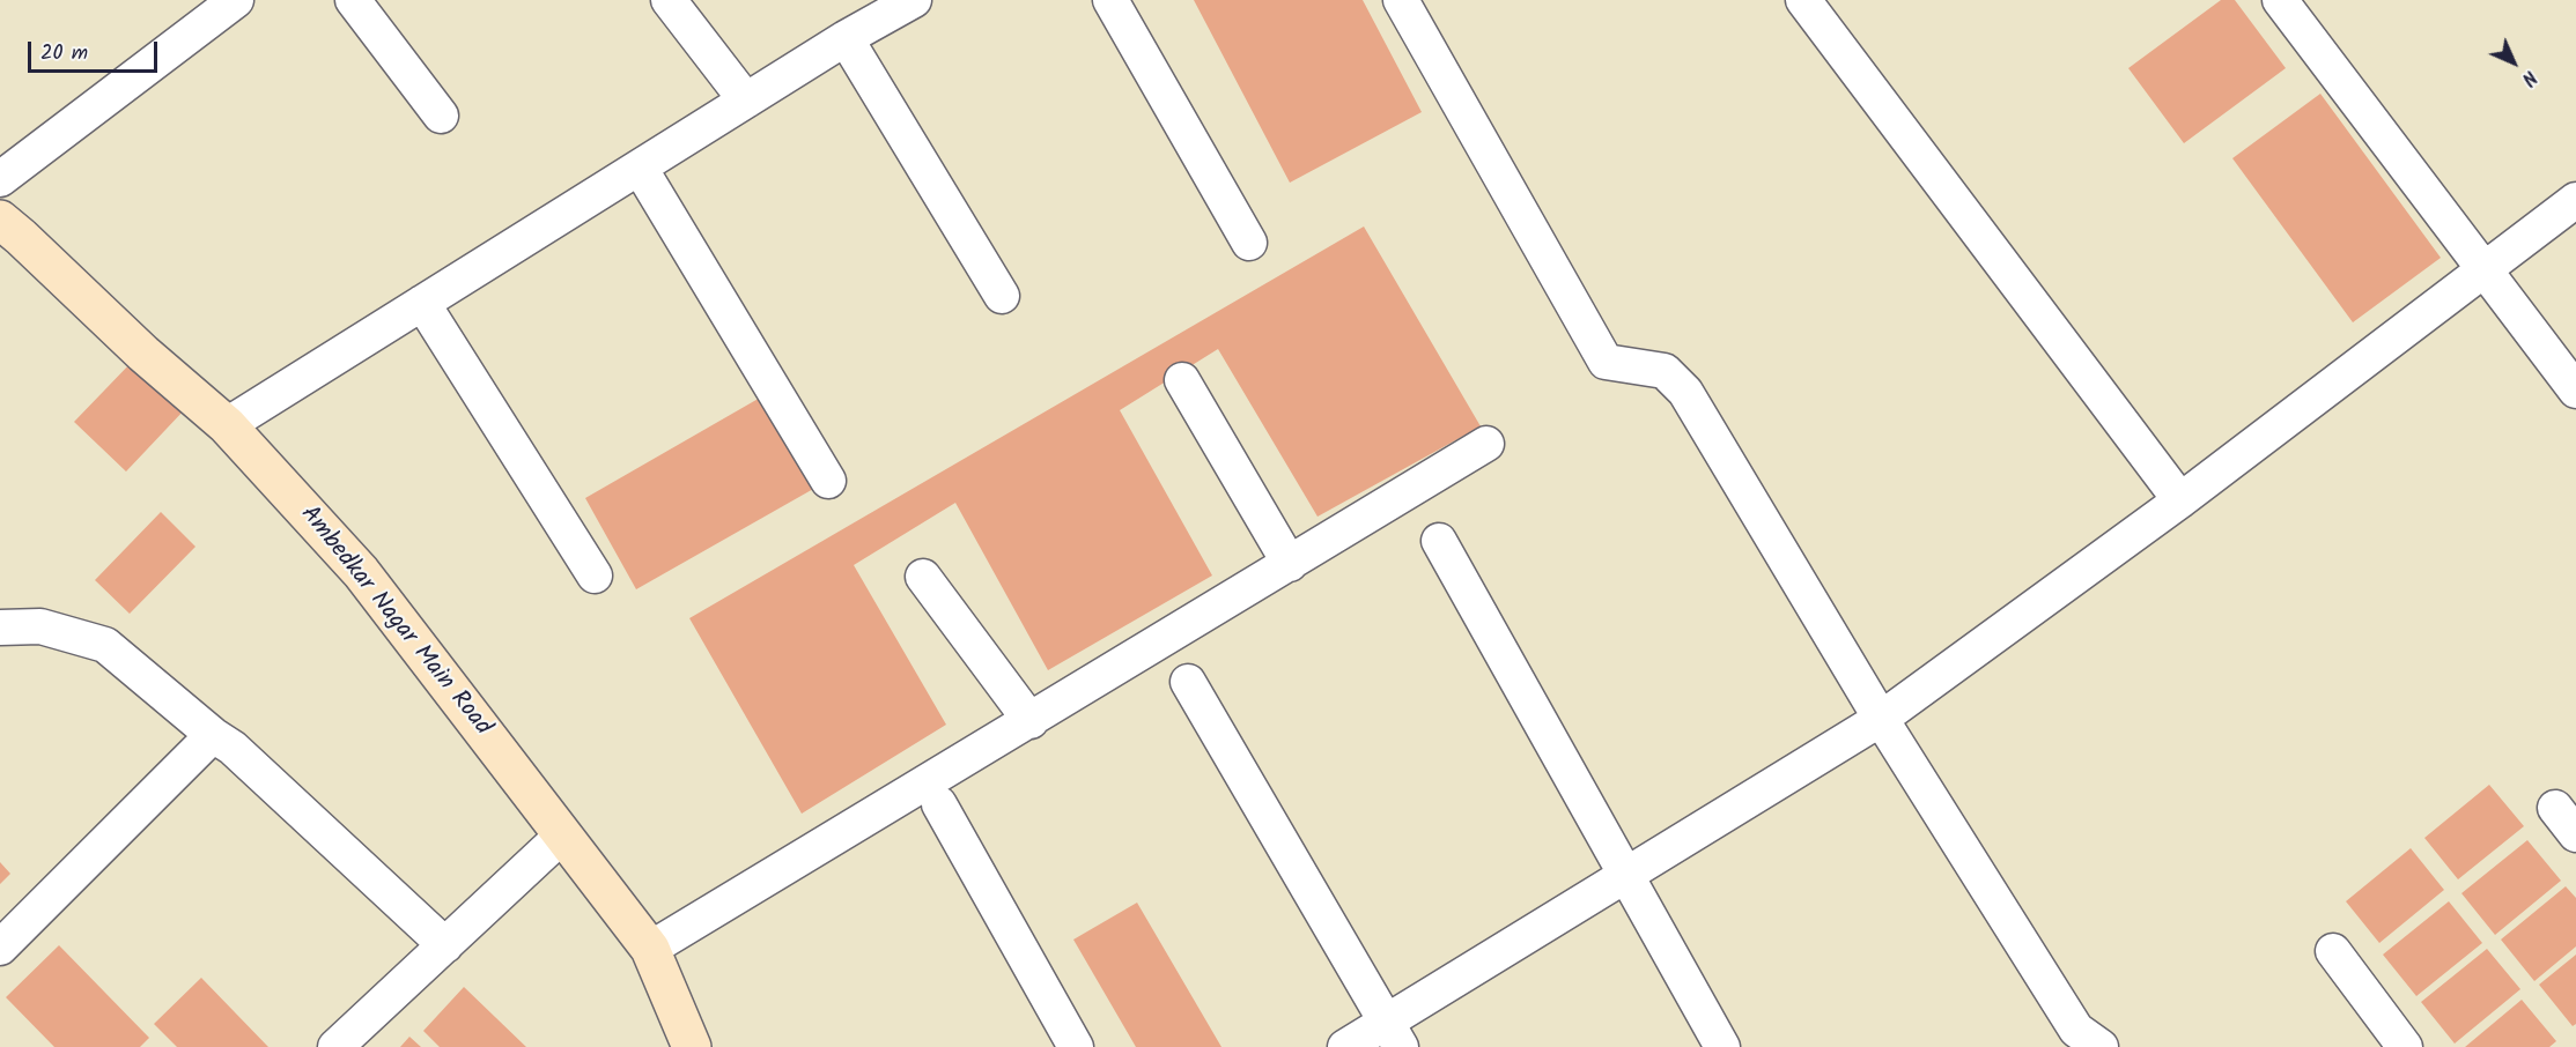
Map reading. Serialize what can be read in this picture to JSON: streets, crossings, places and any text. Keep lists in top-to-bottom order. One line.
{"streets":{"street":["Ambedkar Nagar Main Road"]},"scale_bar":"20 m","north":"bottom right"}
